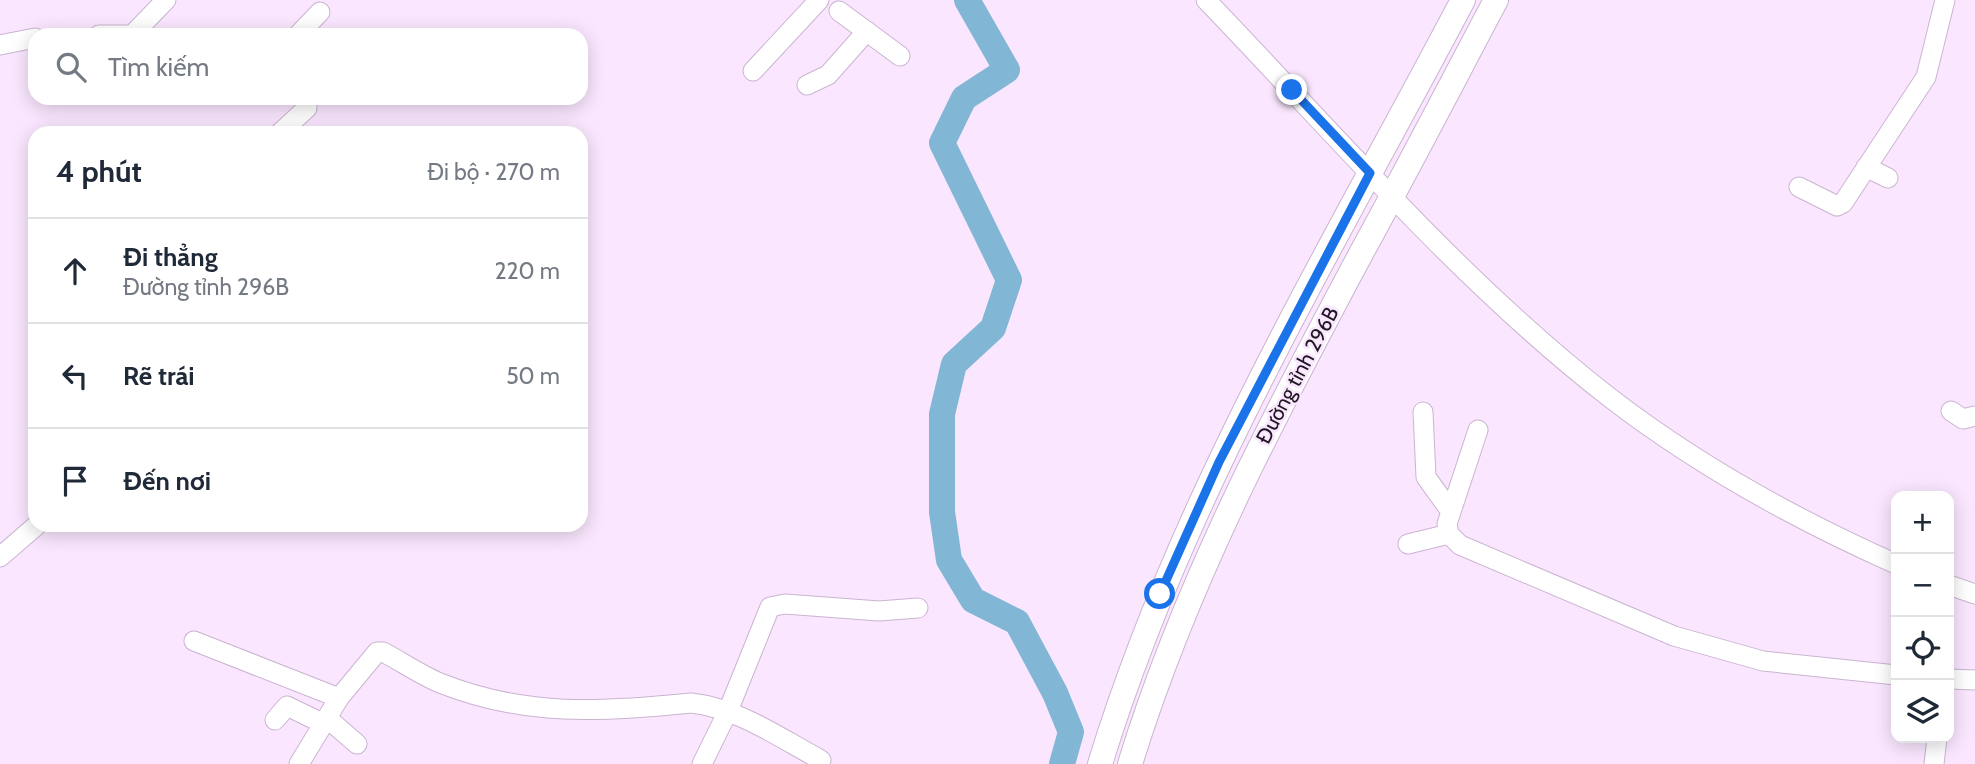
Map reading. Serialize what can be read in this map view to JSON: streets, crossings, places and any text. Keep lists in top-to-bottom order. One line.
{"streets":{"main road":["Đường tỉnh 296B"]},"page":{"search":"Tìm kiếm","heading":["4 phút","Đi bộ · 270 m"],"list":[["Đi thẳng","Đường tỉnh 296B","220 m"],["Rẽ trái","50 m"],"Đến nơi"],"map_buttons":["+","−"]}}
